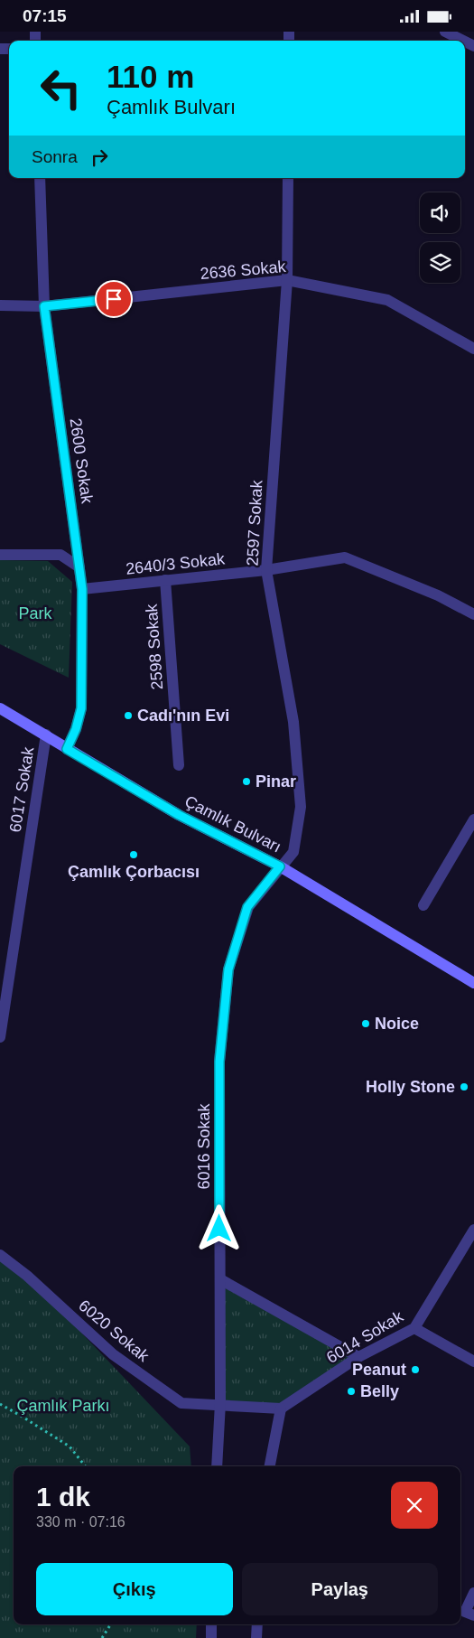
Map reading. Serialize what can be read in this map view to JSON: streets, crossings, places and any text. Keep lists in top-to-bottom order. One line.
{"streets":{"street":["2636 Sokak","2600 Sokak","2597 Sokak","2640/3 Sokak","2598 Sokak","6017 Sokak","Çamlık Bulvarı","6016 Sokak","6020 Sokak","6014 Sokak"]},"crossings":[["2636 Sokak","2600 Sokak"],["2636 Sokak","2597 Sokak"],["2600 Sokak","2640/3 Sokak"],["2600 Sokak","Çamlık Bulvarı"],["2597 Sokak","2640/3 Sokak"],["2597 Sokak","Çamlık Bulvarı"],["2597 Sokak","6016 Sokak"],["2640/3 Sokak","2598 Sokak"],["6017 Sokak","Çamlık Bulvarı"],["Çamlık Bulvarı","6016 Sokak"],["6016 Sokak","6020 Sokak"],["6020 Sokak","6014 Sokak"]],"parks":["Park","Çamlık Parkı"],"places":["Cadı'nın Evi","Pinar","Çamlık Çorbacısı","Noice","Holly Stone","Peanut","Belly"],"page":{"status":"07:15","turn":["110 m","Çamlık Bulvarı"],"then":"Sonra","heading":["1 dk","330 m · 07:16"],"buttons":["Çıkış","Paylaş"]}}
